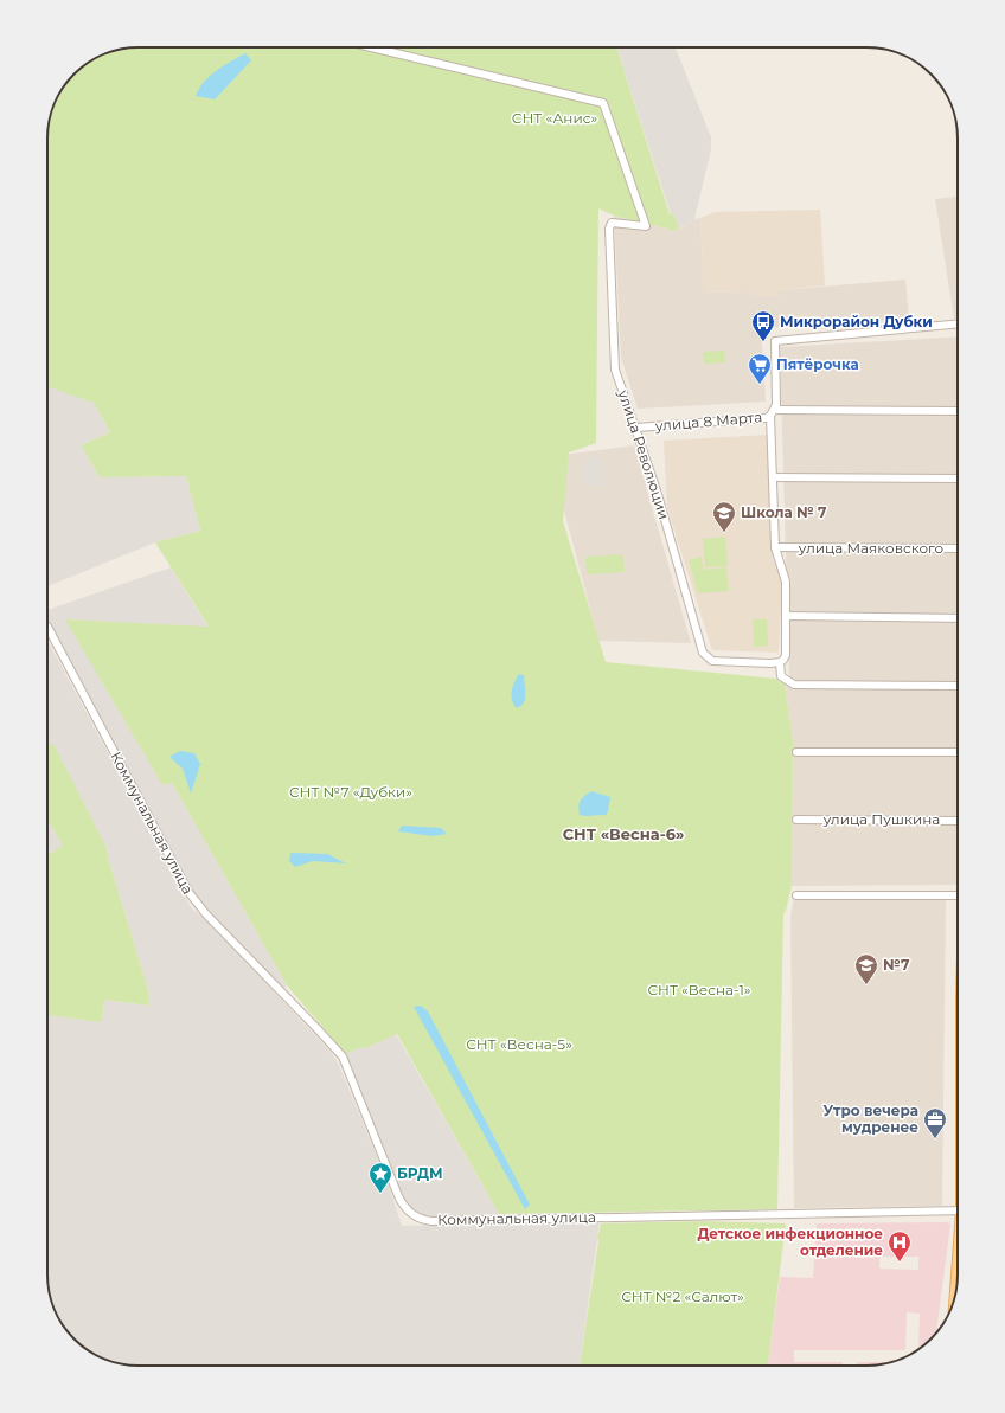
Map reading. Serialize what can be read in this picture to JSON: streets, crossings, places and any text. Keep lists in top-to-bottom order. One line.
{"streets":{"street":["улица 8 Марта","улица Революции","улица Маяковского","улица Пушкина","Коммунальная улица"]},"crossings":[["улица 8 Марта","улица Революции"]],"districts":["СНТ «Весна-6»"],"parks":["СНТ «Анис»","СНТ №7 «Дубки»","СНТ «Весна-1»","СНТ «Весна-5»","СНТ №2 «Салют»"],"places":{"bus stop":["Микрорайон Дубки"],"supermarket":["Пятёрочка"],"school or university":["Школа № 7","№7"],"office":["Утро вечера мудренее"],"place":["БРДМ"],"hospital":["Детское инфекционное отделение"]}}
